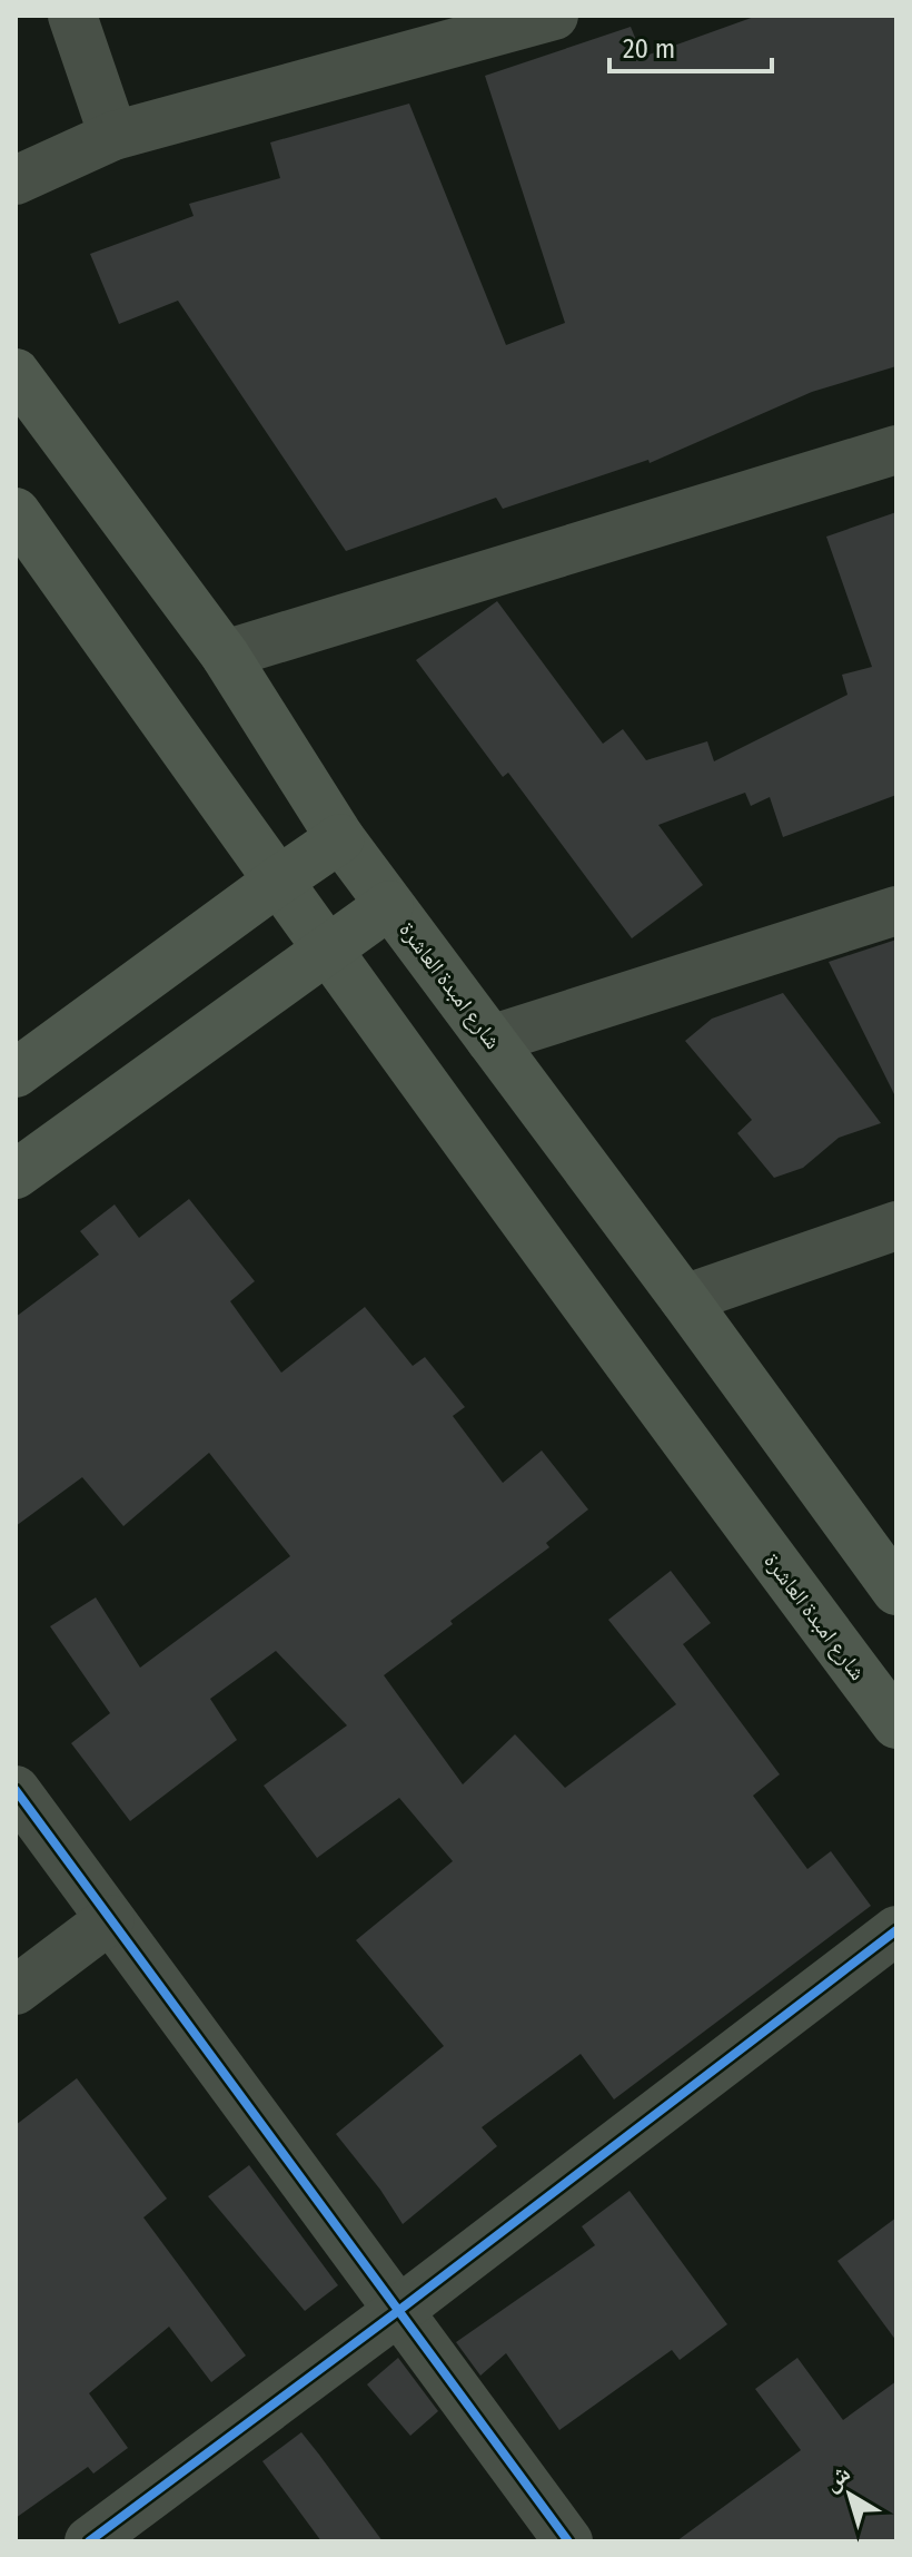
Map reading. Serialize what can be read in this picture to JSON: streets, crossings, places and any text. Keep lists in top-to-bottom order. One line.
{"streets":{"main road":["شارع امبدة العاشرة"]},"scale_bar":"20 m","north":"top left"}
